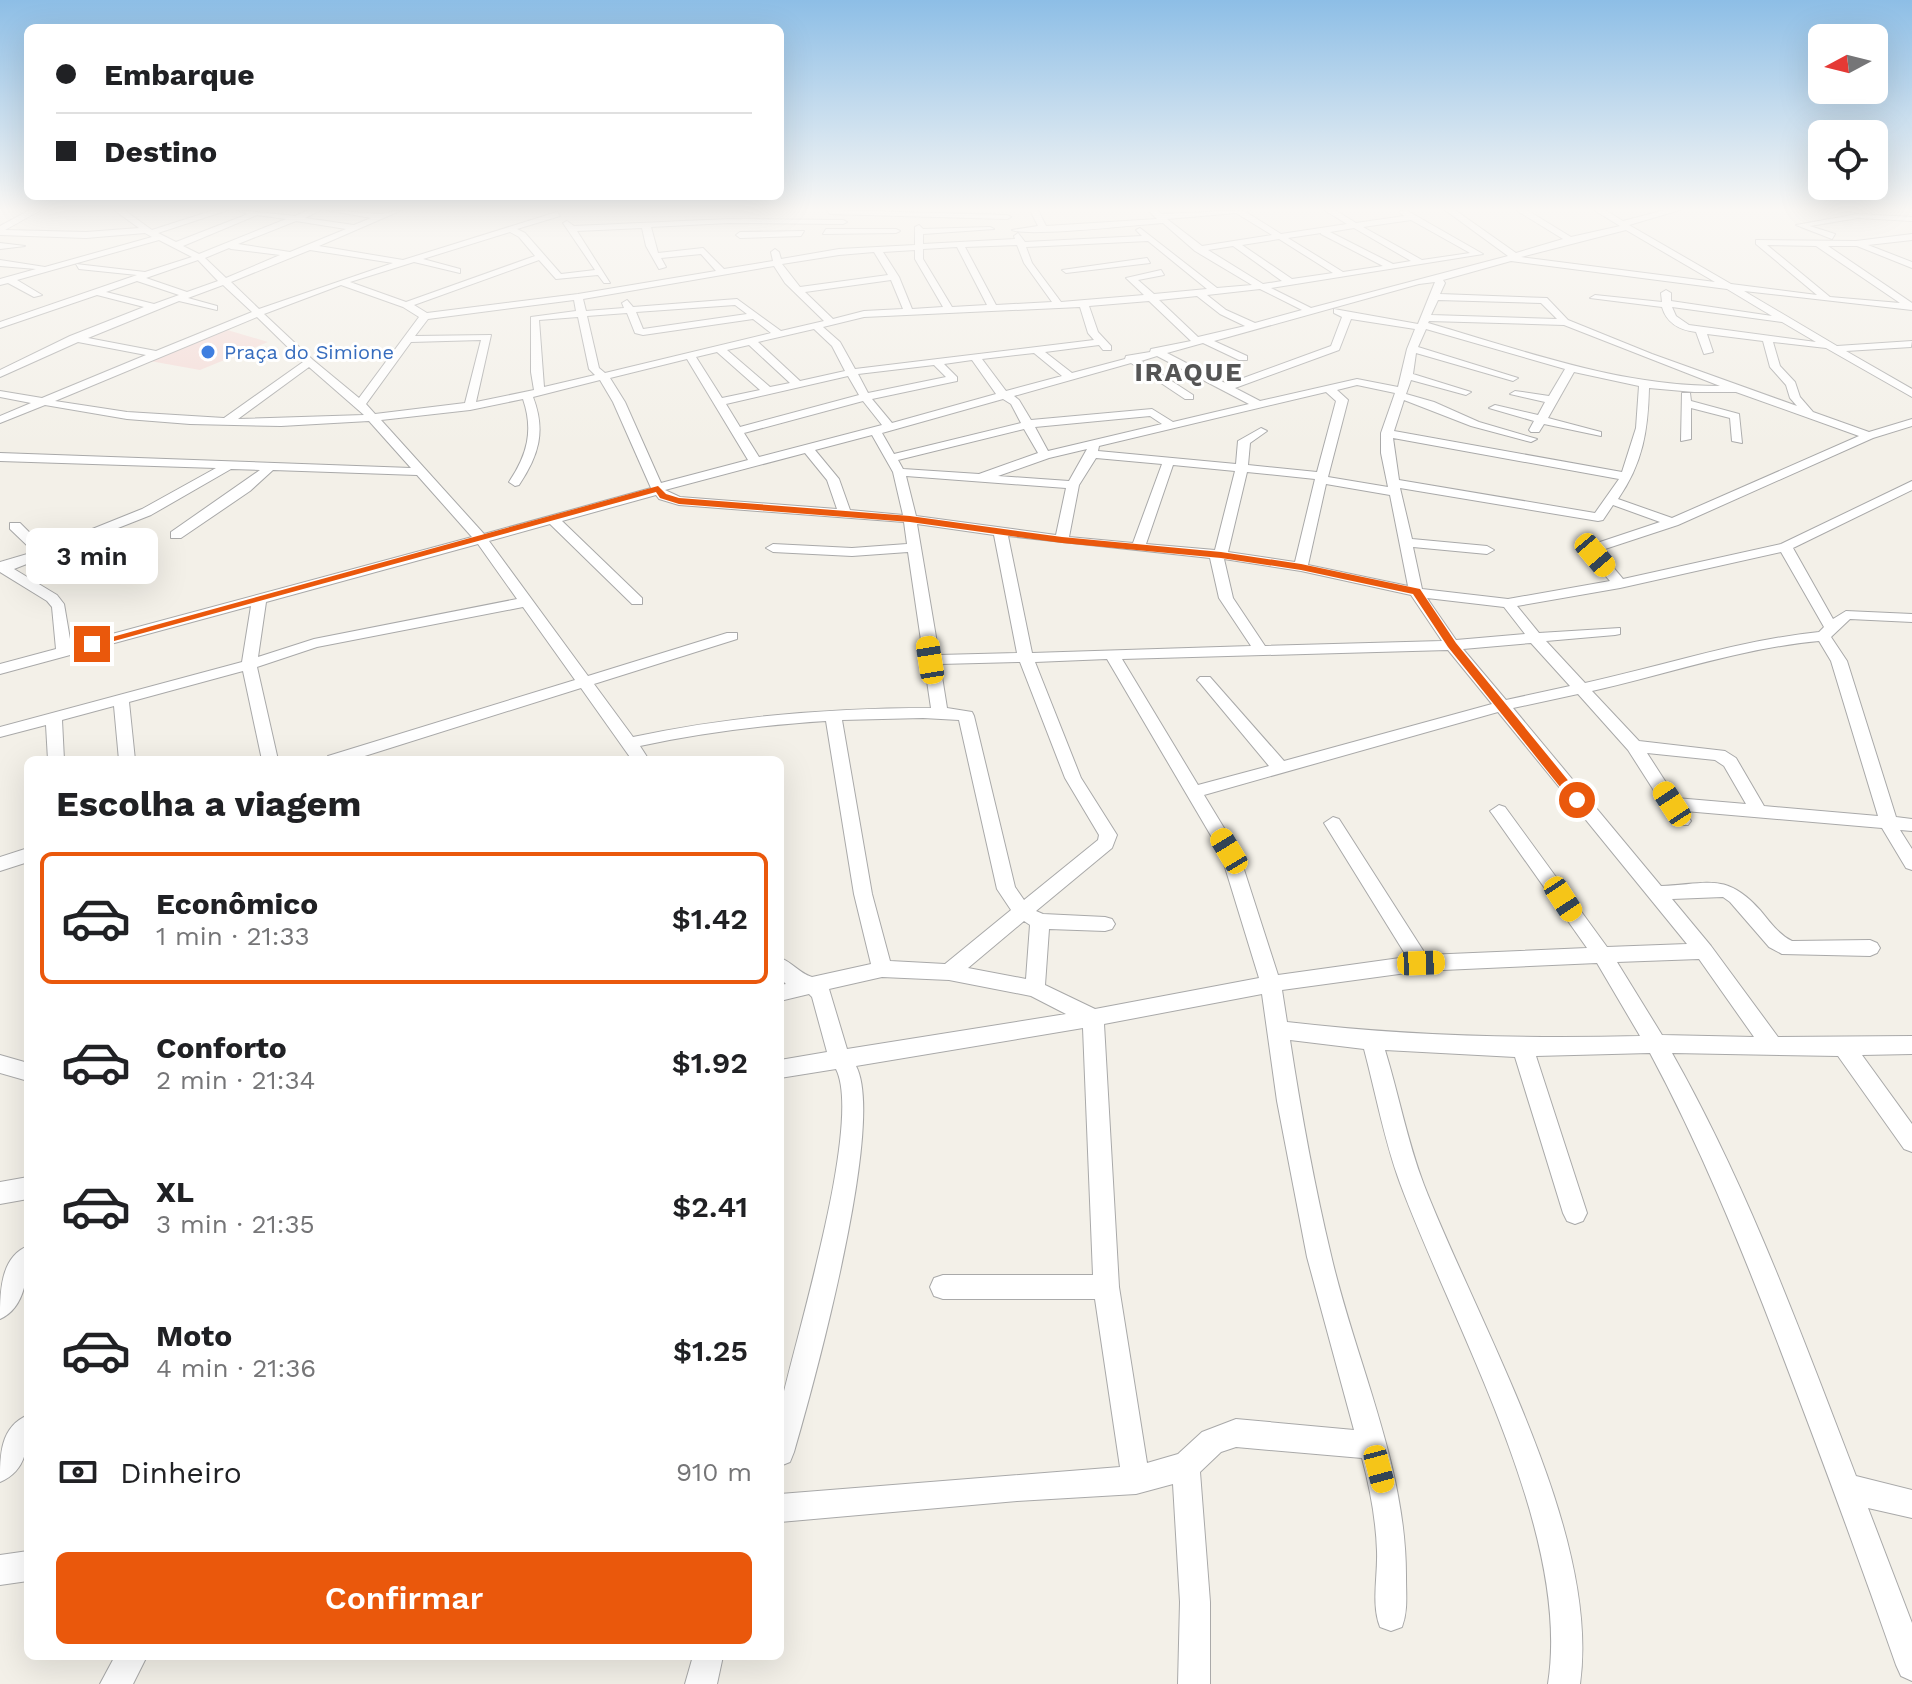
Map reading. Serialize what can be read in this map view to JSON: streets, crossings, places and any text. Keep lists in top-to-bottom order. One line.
{"districts":["IRAQUE"],"places":["Praça do Simione"],"north":"left","page":{"banner":["Embarque","Destino"],"bubble":"3 min","heading":"Escolha a viagem","list":[{"name":"Econômico","note":"1 min · 21:33","value":"$1.42"},{"name":"Conforto","note":"2 min · 21:34","value":"$1.92"},{"name":"XL","note":"3 min · 21:35","value":"$2.41"},{"name":"Moto","note":"4 min · 21:36","value":"$1.25"}],"pay":["Dinheiro","910 m"],"buttons":"Confirmar"}}
